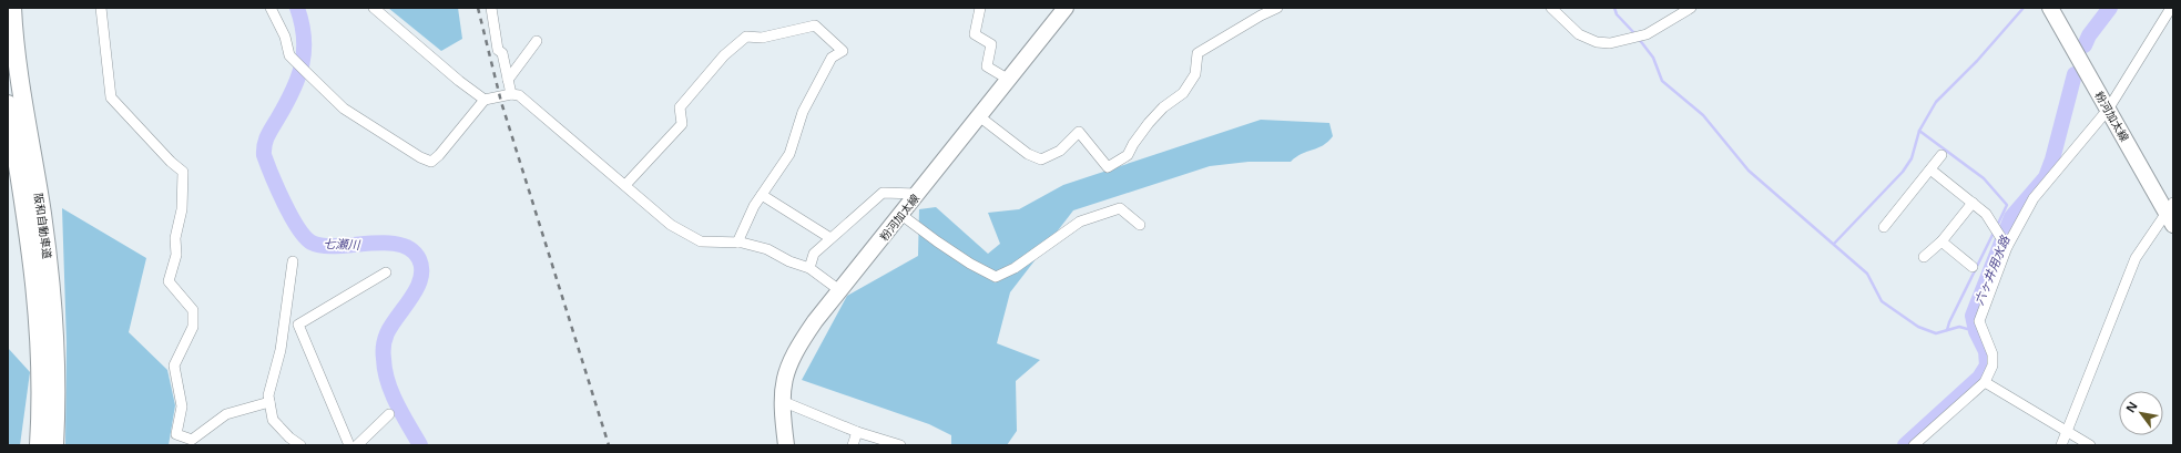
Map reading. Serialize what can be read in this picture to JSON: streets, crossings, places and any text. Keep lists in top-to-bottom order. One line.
{"streets":{"highway":["阪和自動車道"],"main road":["粉河加太線"]},"water":["七瀬川","六ヶ井用水路"],"north":"top left"}
